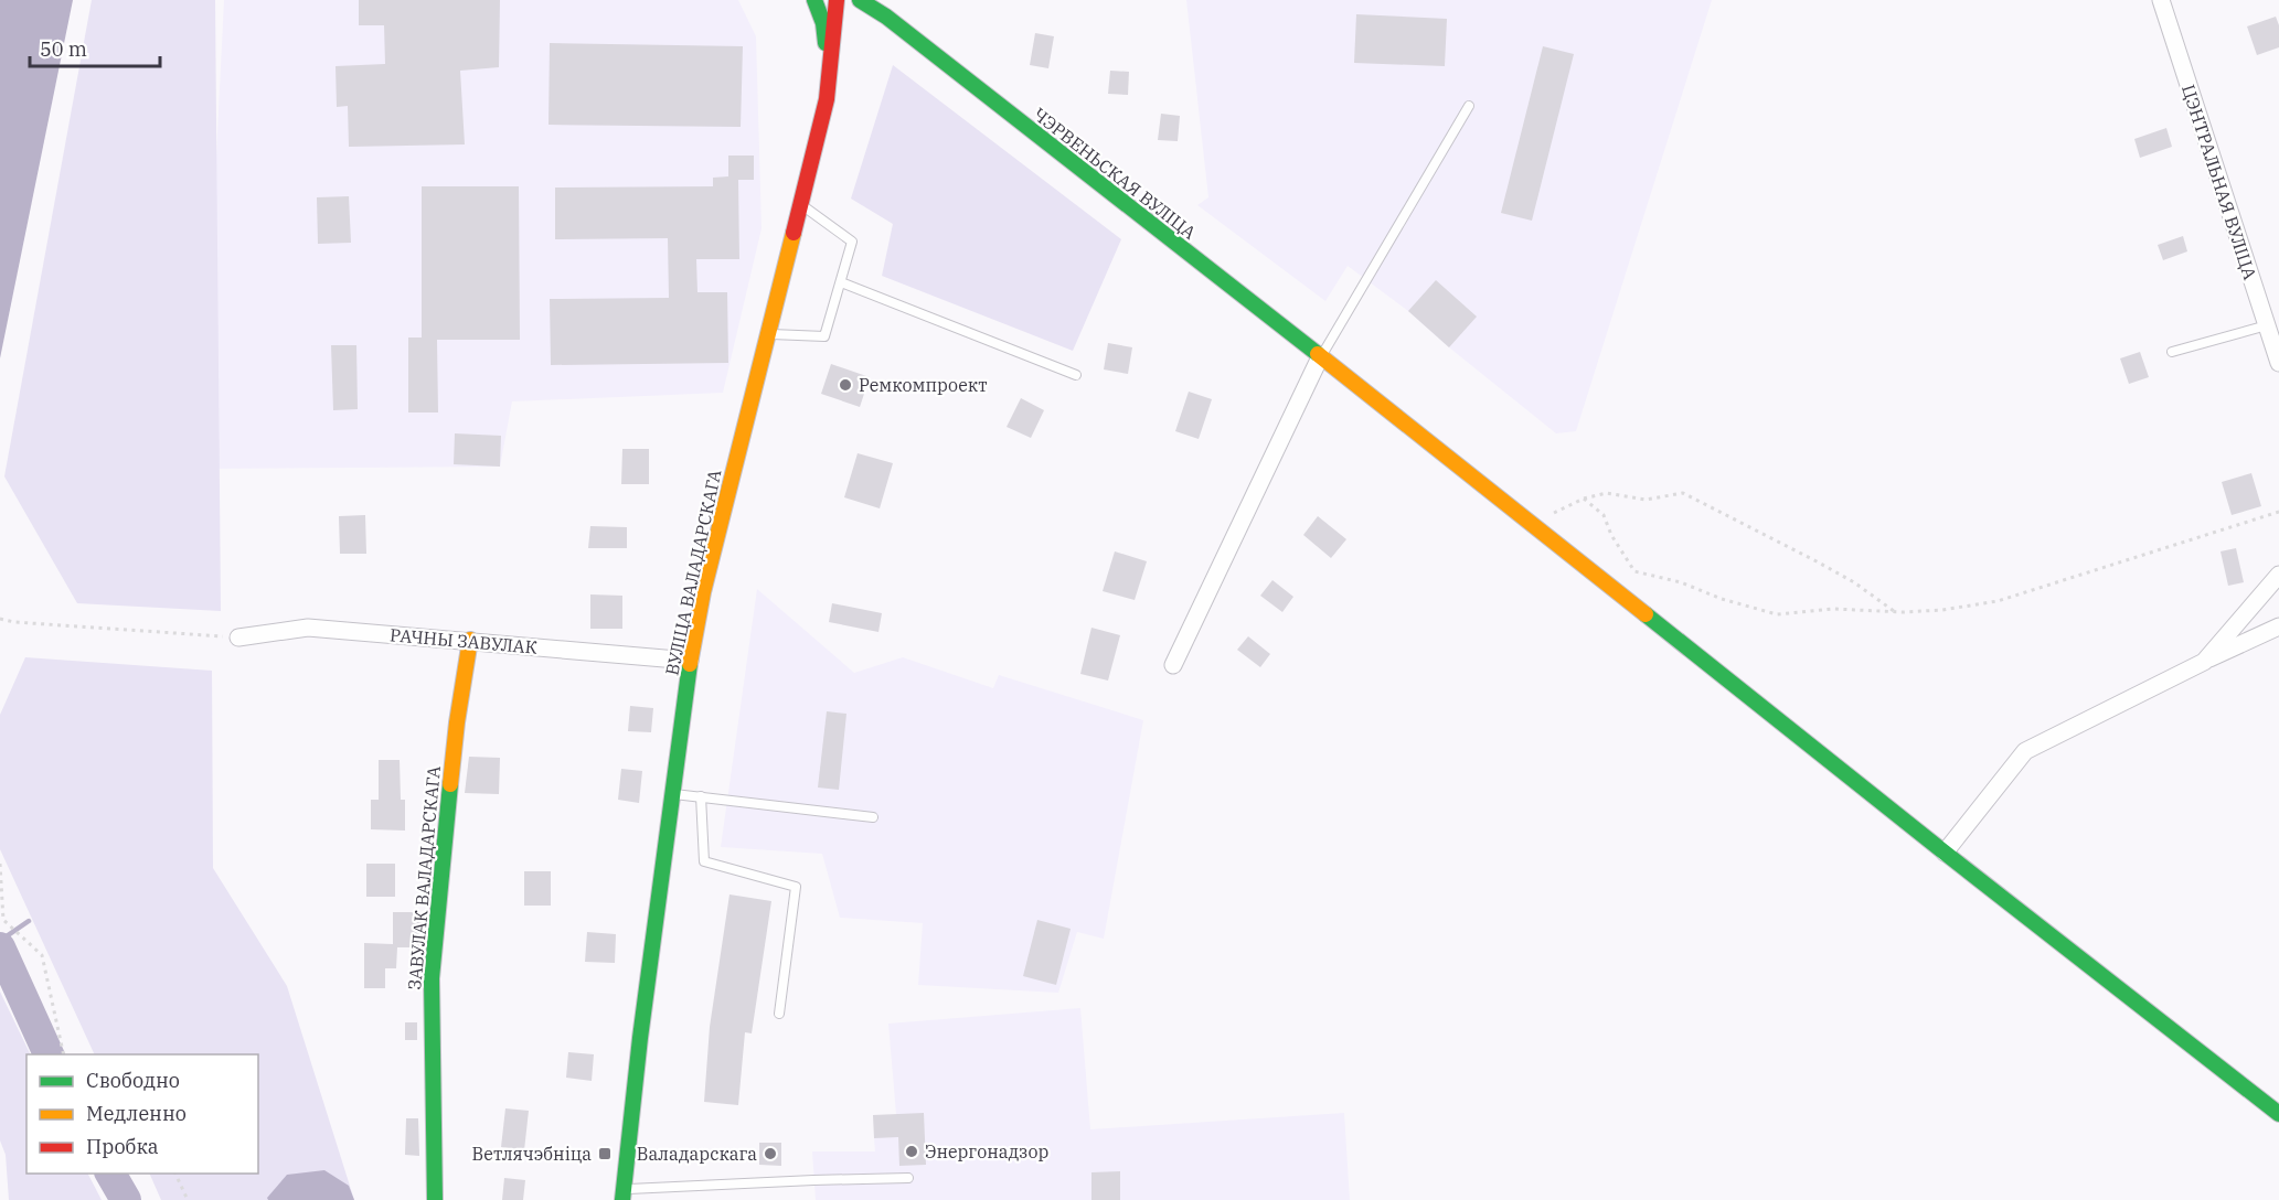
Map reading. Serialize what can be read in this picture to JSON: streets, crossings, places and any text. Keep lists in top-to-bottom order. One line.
{"streets":{"main road":["ЧЭРВЕНЬСКАЯ ВУЛІЦА","ВУЛІЦА ВАЛАДАРСКАГА","ЗАВУЛАК ВАЛАДАРСКАГА"],"street":["ЦЭНТРАЛЬНАЯ ВУЛІЦА","РАЧНЫ ЗАВУЛАК"]},"crossings":[["ВУЛІЦА ВАЛАДАРСКАГА","РАЧНЫ ЗАВУЛАК"],["РАЧНЫ ЗАВУЛАК","ЗАВУЛАК ВАЛАДАРСКАГА"]],"places":{"other":["Ремкомпроект","Энергонадзор","Валадарскага"],"transit":["Ветлячэбніца"]},"legend":["Свободно","Медленно","Пробка"],"scale_bar":"50 m"}
